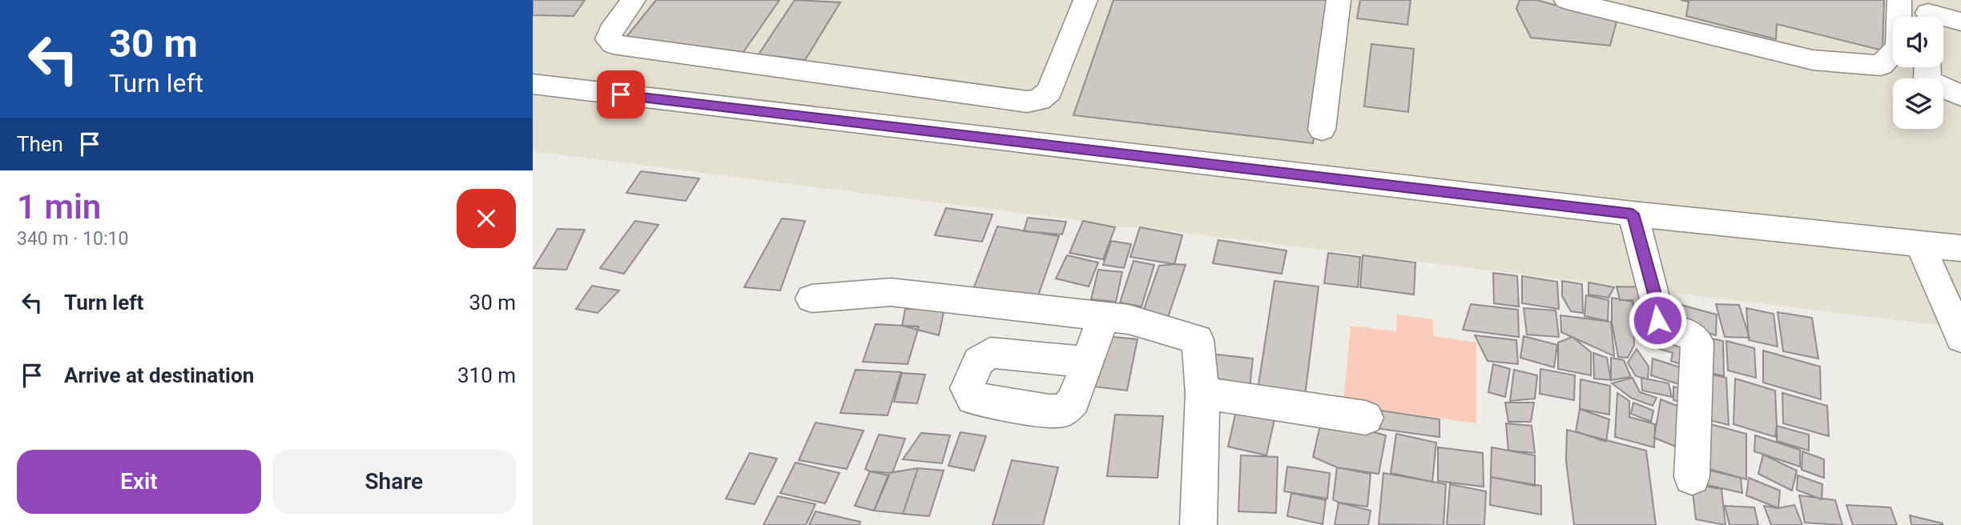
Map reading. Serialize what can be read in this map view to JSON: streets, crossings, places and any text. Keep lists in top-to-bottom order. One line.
{"page":{"turn":["30 m","Turn left"],"then":"Then","heading":["1 min","340 m · 10:10"],"list":[{"name":"Turn left","value":"30 m"},{"name":"Arrive at destination","value":"310 m"}],"buttons":["Exit","Share"]}}
